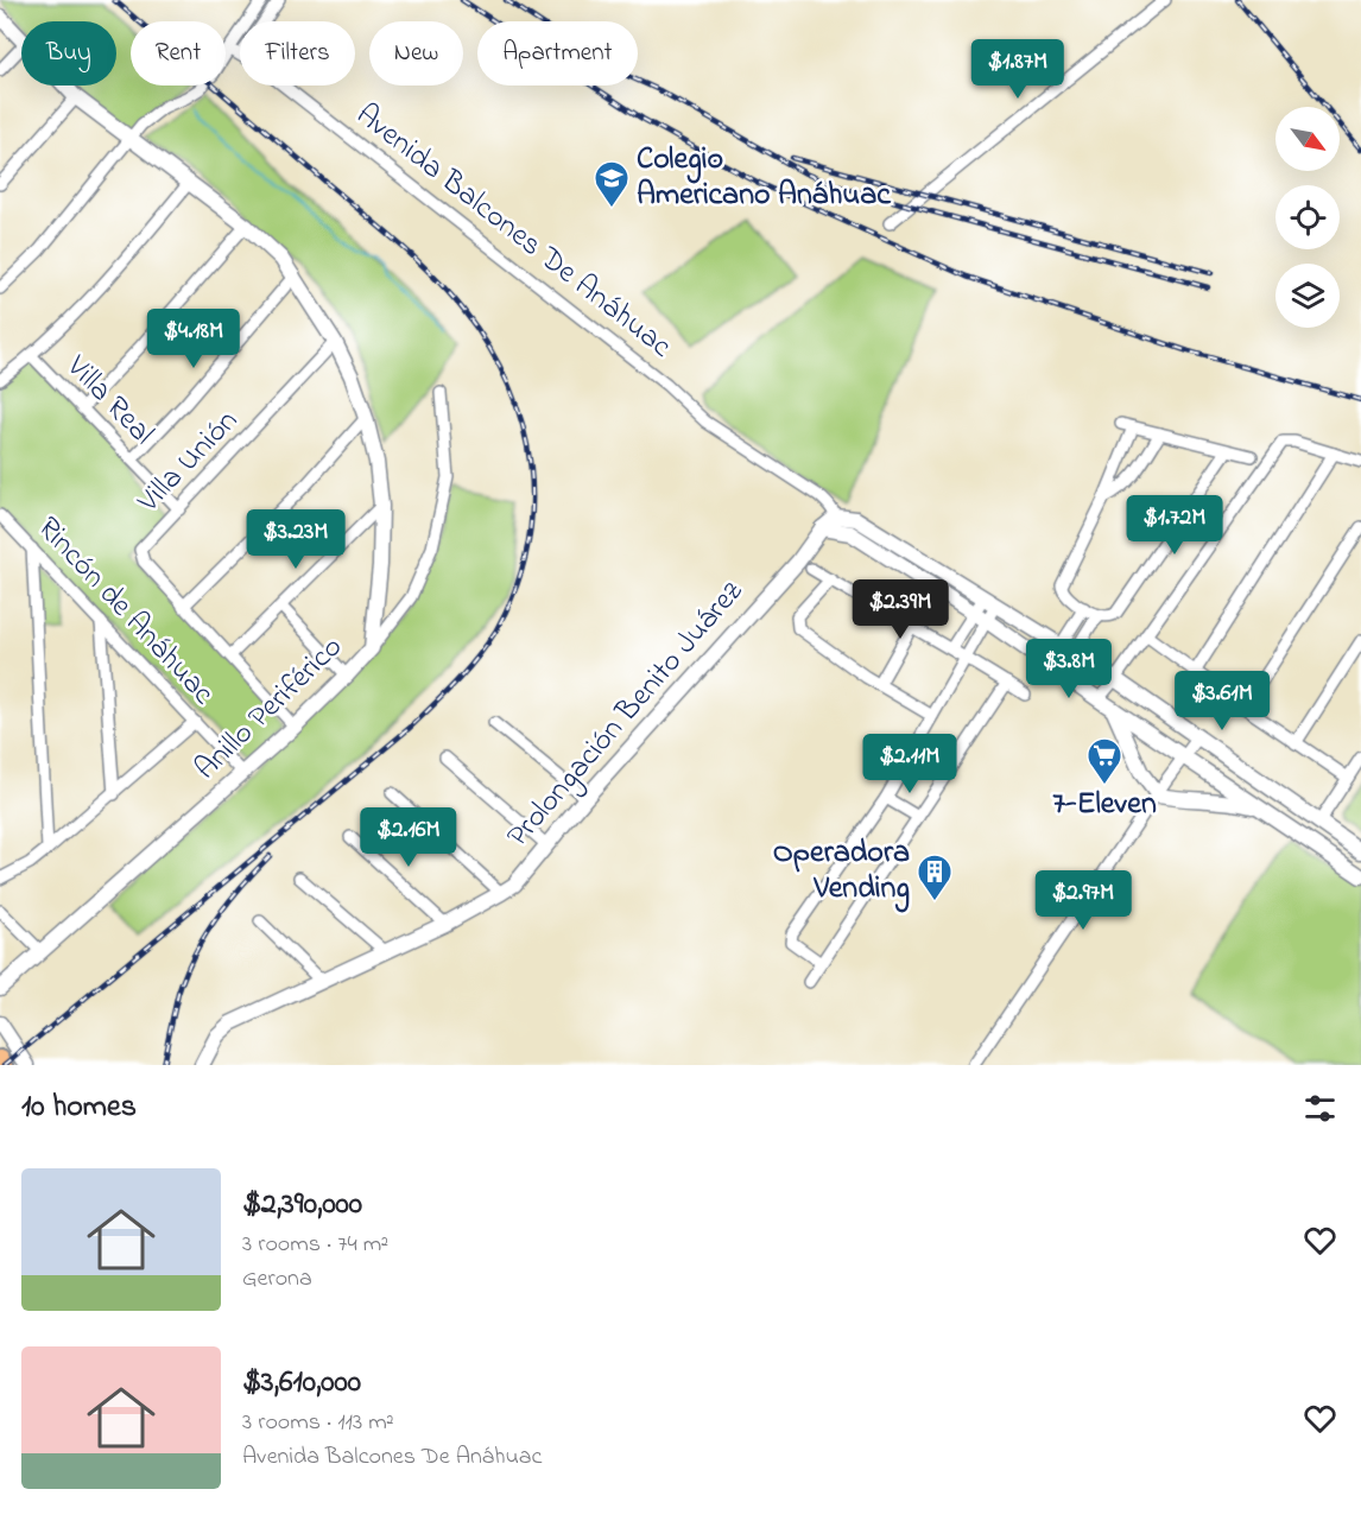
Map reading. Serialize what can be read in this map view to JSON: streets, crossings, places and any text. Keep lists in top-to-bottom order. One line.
{"streets":{"street":["Avenida Balcones De Anáhuac","Villa Real","Villa Unión","Rincón de Anáhuac","Anillo Periférico","Prolongación Benito Juárez"]},"crossings":[["Avenida Balcones De Anáhuac","Prolongación Benito Juárez"],["Villa Real","Villa Unión"],["Villa Unión","Anillo Periférico"],["Rincón de Anáhuac","Anillo Periférico"]],"places":{"school or university":["Colegio Americano Anáhuac"],"supermarket":["7-Eleven"],"building":["Operadora Vending"]},"north":"bottom right","page":{"chip":["Buy","Rent","Filters","New","Apartment"],"price":["$1.87M","$4.18M","$1.72M","$3.23M","$2.39M","$3.8M","$3.61M","$2.11M","$2.16M","$2.97M"],"heading":"10 homes","list":[{"name":"$2,390,000","note":"3 rooms · 74 m² · Gerona"},{"name":"$3,610,000","note":"3 rooms · 113 m² · Avenida Balcones De Anáhuac"}]}}
